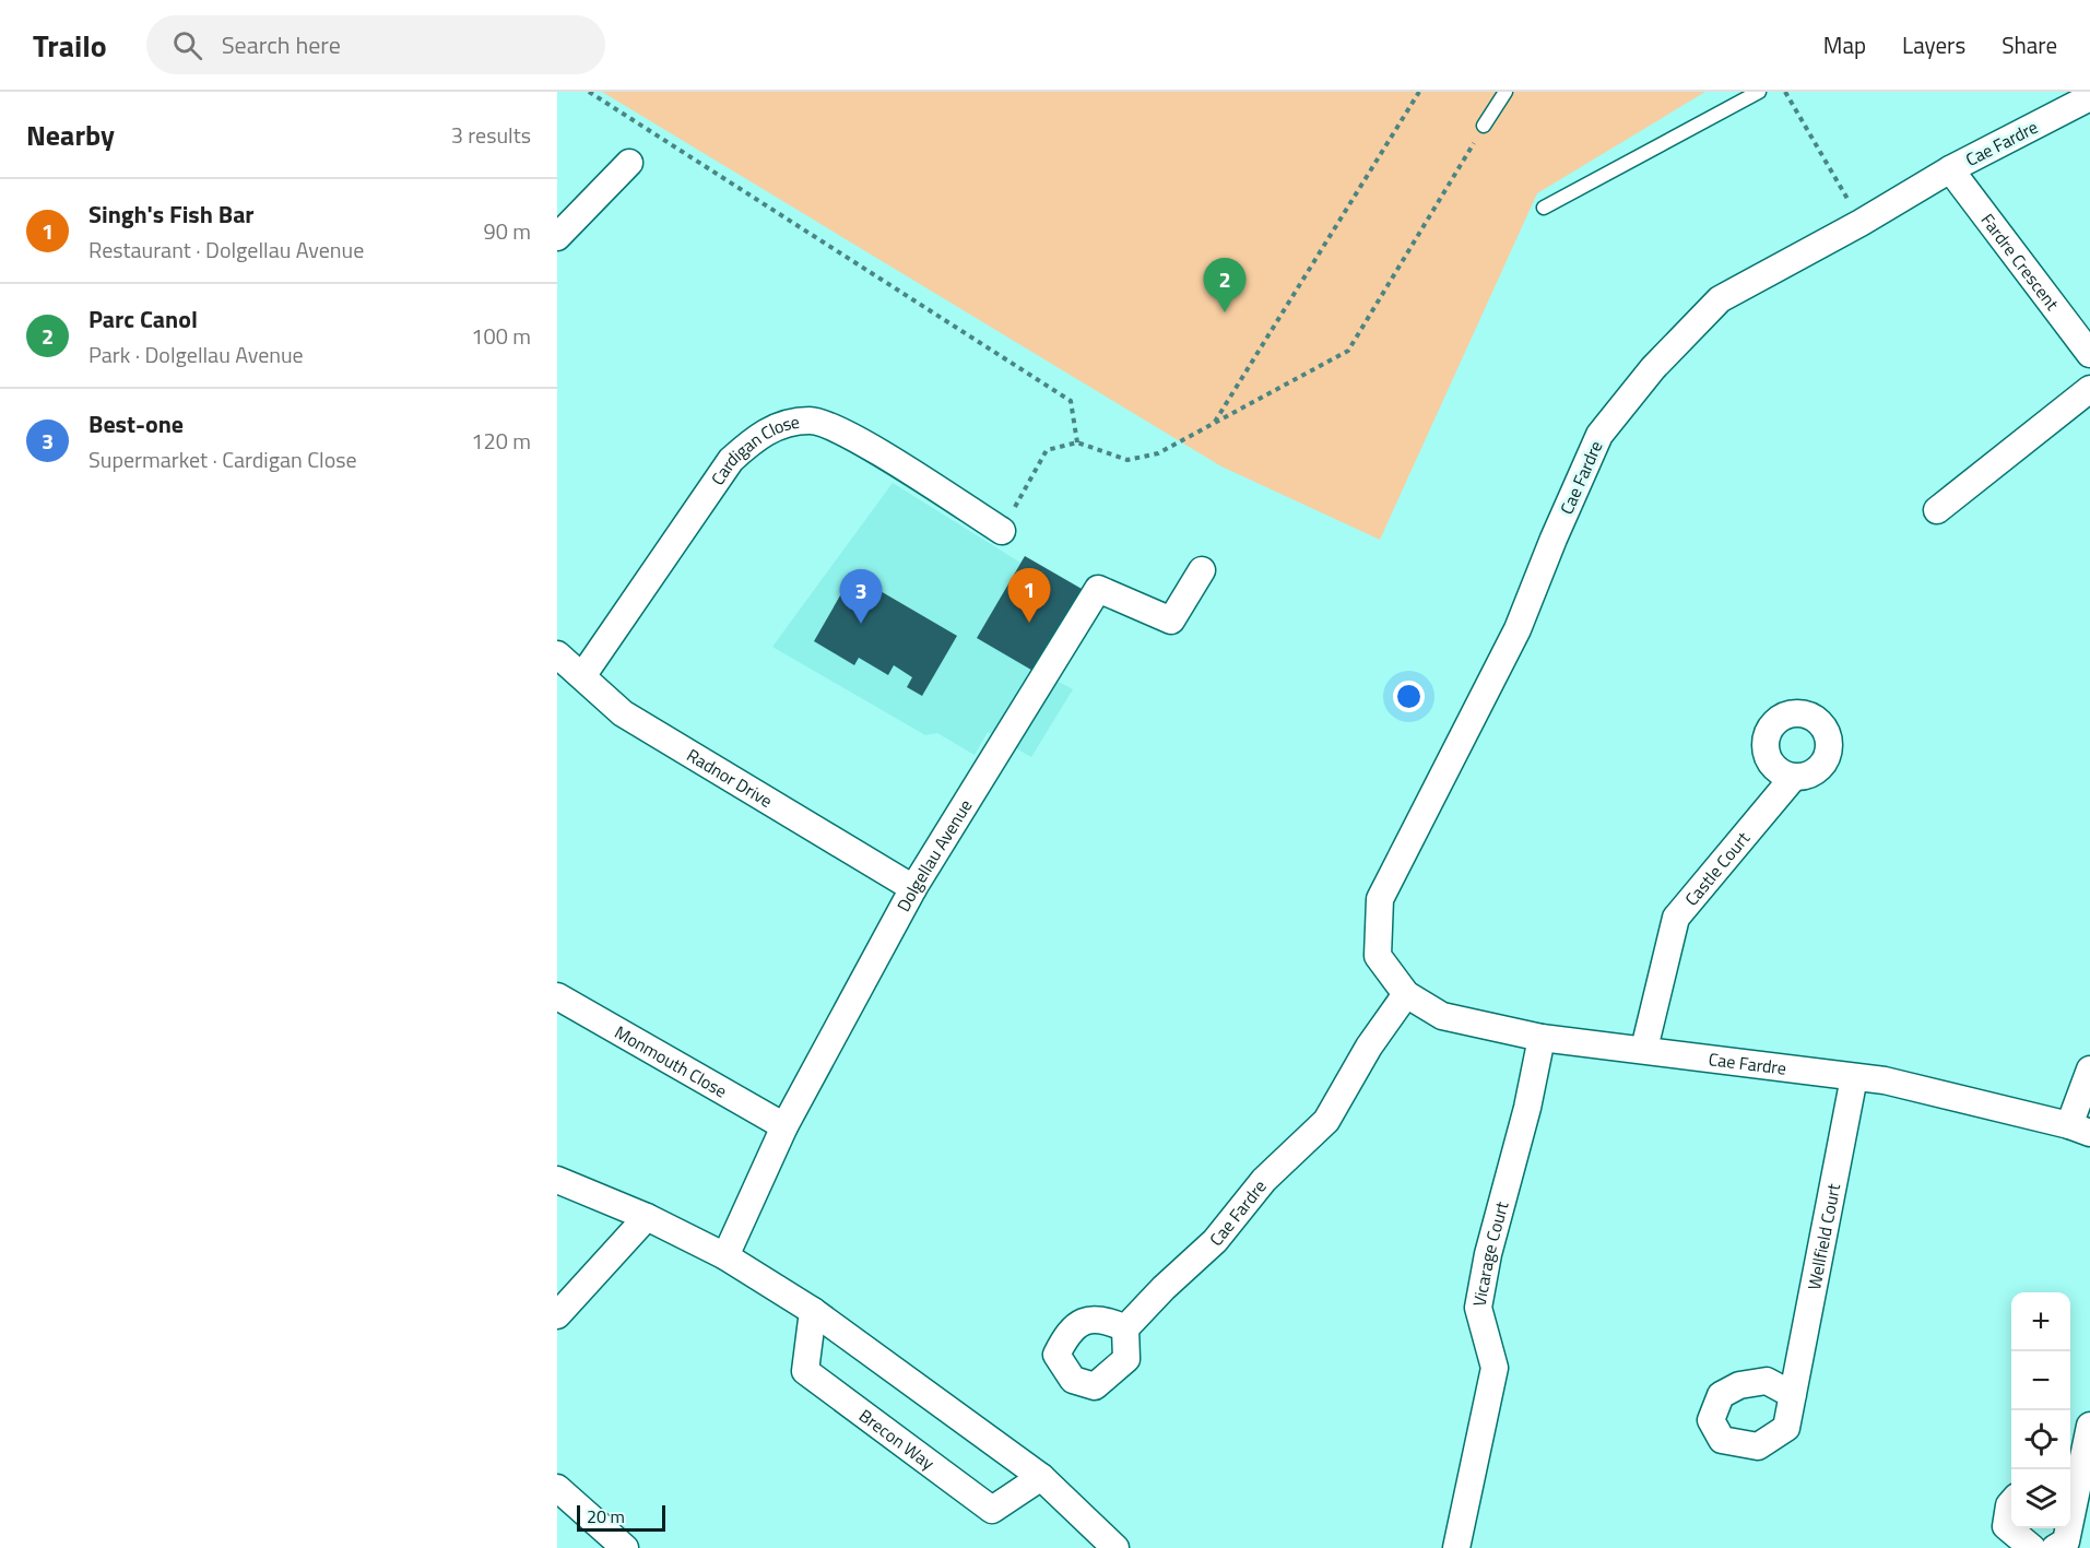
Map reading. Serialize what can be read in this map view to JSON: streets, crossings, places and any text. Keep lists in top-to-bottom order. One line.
{"streets":{"street":["Cae Fardre","Fardre Crescent","Cardigan Close","Radnor Drive","Dolgellau Avenue","Castle Court","Monmouth Close","Wellfield Court","Vicarage Court","Brecon Way"]},"crossings":[["Cae Fardre","Fardre Crescent"],["Cae Fardre","Castle Court"],["Cae Fardre","Wellfield Court"],["Cae Fardre","Vicarage Court"],["Cardigan Close","Radnor Drive"],["Radnor Drive","Dolgellau Avenue"],["Dolgellau Avenue","Monmouth Close"]],"scale_bar":"20 m","page":{"header":"Trailo","search":"Search here","nav":["Map","Layers","Share"],"heading":["Nearby","3 results"],"list":[{"mark":"1","name":"Singh's Fish Bar","note":"Restaurant · Dolgellau Avenue","value":"90 m"},{"mark":"2","name":"Parc Canol","note":"Park · Dolgellau Avenue","value":"100 m"},{"mark":"3","name":"Best-one","note":"Supermarket · Cardigan Close","value":"120 m"}],"pins":["2","1","3"],"map_buttons":["+","−"],"scale":"20 m"}}
